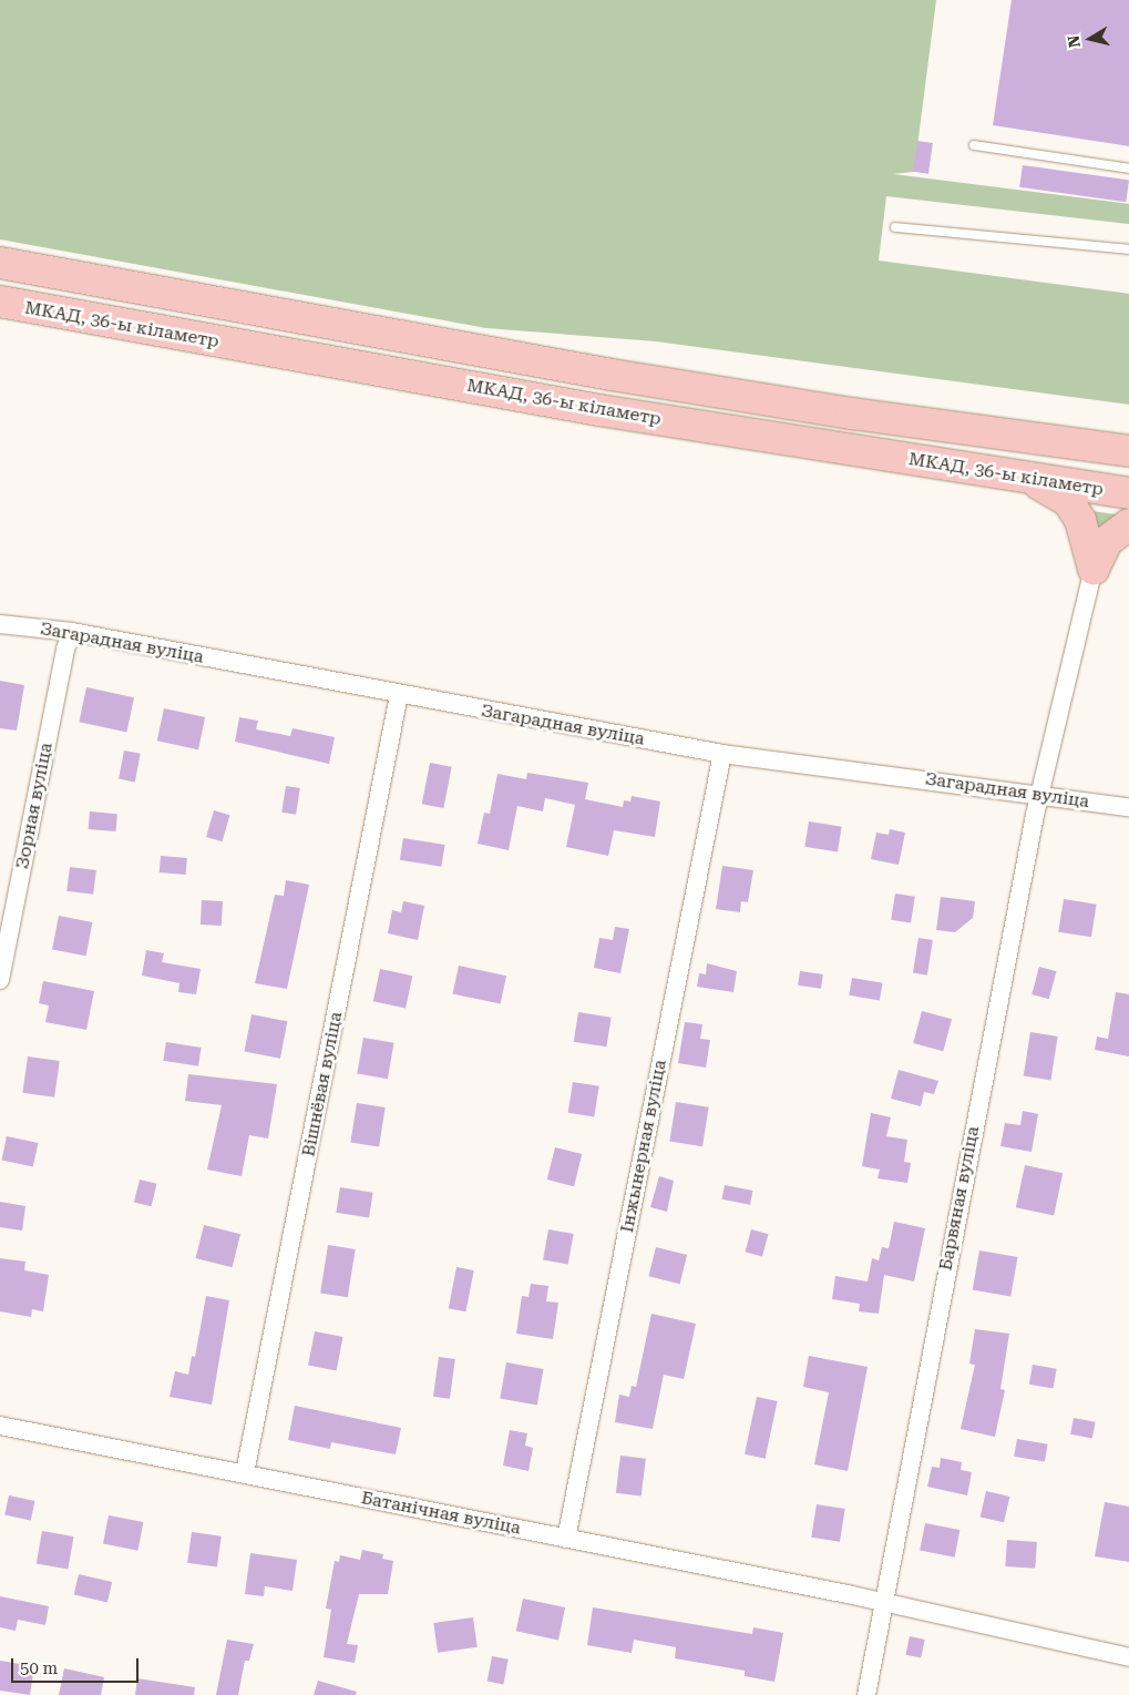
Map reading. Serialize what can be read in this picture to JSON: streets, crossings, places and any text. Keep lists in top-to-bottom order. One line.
{"streets":{"highway":["МКАД, 36-ы кіламетр"],"street":["Загарадная вуліца","Зорная вуліца","Вішнёвая вуліца","Інжынерная вуліца","Барвяная вуліца","Батанічная вуліца"]},"crossings":[["Загарадная вуліца","Зорная вуліца"],["Загарадная вуліца","Вішнёвая вуліца"],["Загарадная вуліца","Інжынерная вуліца"],["Загарадная вуліца","Барвяная вуліца"],["Вішнёвая вуліца","Батанічная вуліца"],["Інжынерная вуліца","Батанічная вуліца"],["Барвяная вуліца","Батанічная вуліца"]],"scale_bar":"50 m","north":"left"}
